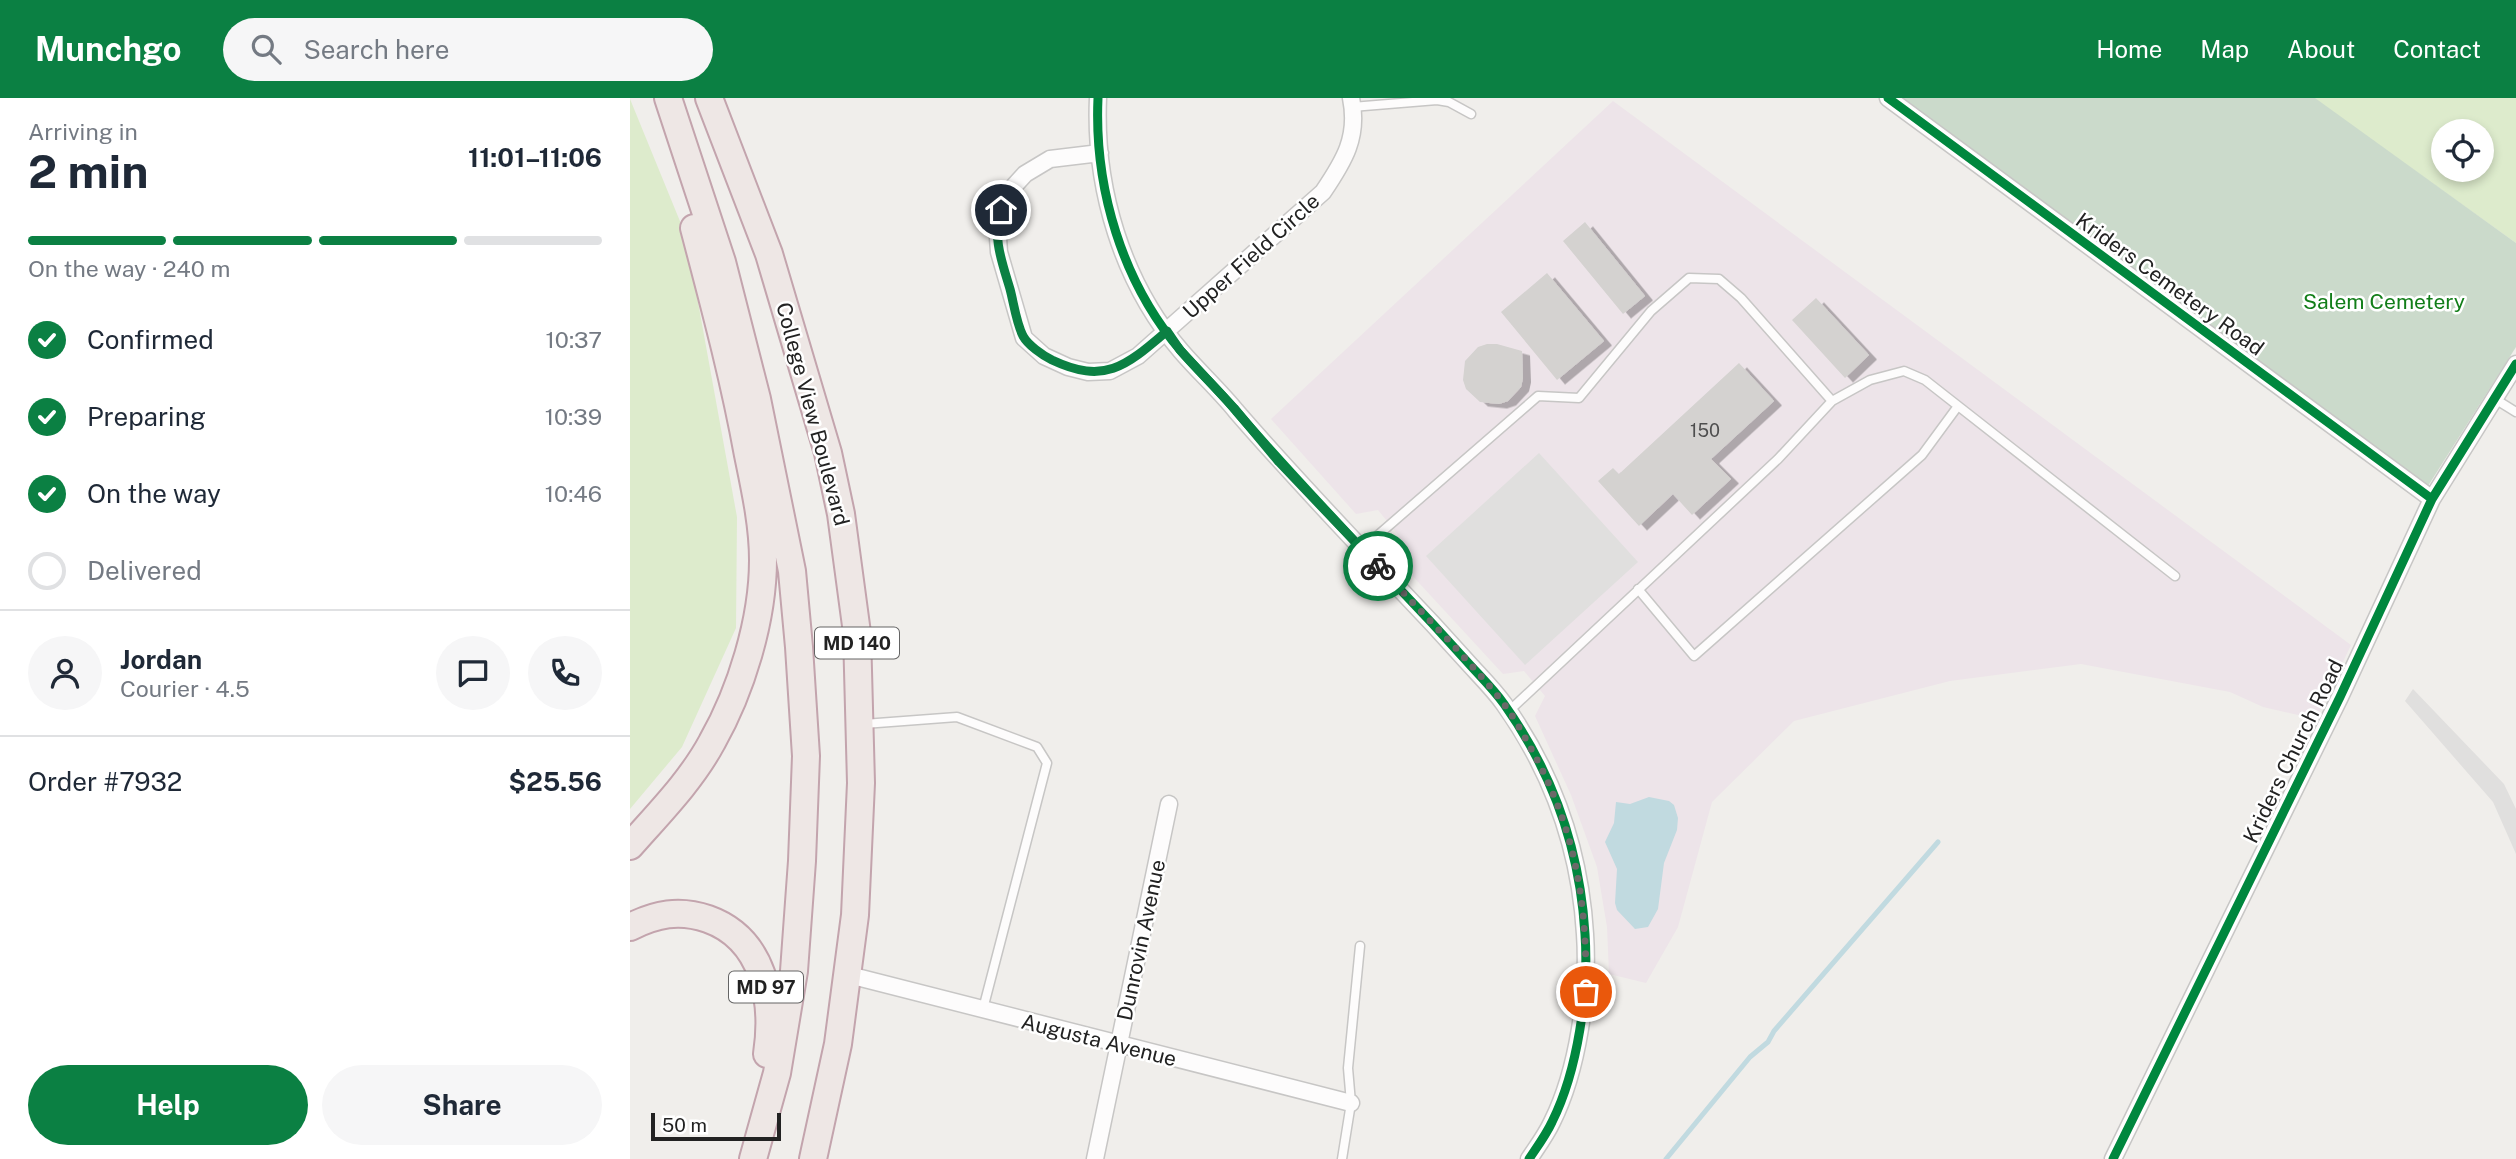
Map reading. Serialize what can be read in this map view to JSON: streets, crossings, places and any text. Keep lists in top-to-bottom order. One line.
{"streets":{"highway":["College View Boulevard","MD 140","MD 97"],"street":["Upper Field Circle","Kriders Cemetery Road","Kriders Church Road","Dunrovin Avenue","Augusta Avenue"]},"crossings":[["Kriders Cemetery Road","Kriders Church Road"],["College View Boulevard","Augusta Avenue"],["Dunrovin Avenue","Augusta Avenue"]],"parks":["Salem Cemetery"],"house_numbers":["150"],"scale_bar":"50 m","page":{"header":"Munchgo","search":"Search here","nav":["Home","Map","About","Contact"],"heading":["2 min","Arriving in","11:01–11:06"],"panel":["Jordan","Courier · 4.5","Order #7932","$25.56"],"bar":"On the way · 240 m","list":[["Confirmed","10:37"],["Preparing","10:39"],["On the way","10:46"],"Delivered"],"buttons":["Help","Share"],"scale":"50 m"}}
